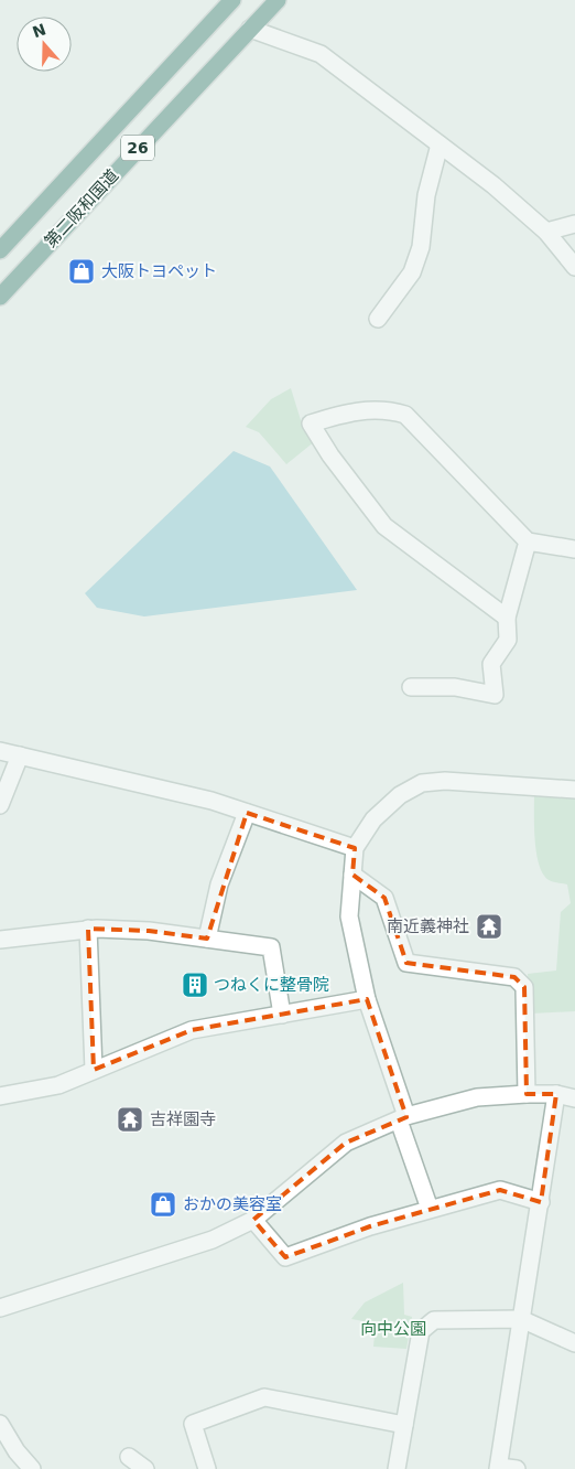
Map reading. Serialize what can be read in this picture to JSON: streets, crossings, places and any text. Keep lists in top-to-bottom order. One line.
{"streets":{"highway":["26","第二阪和国道"]},"parks":["向中公園"],"places":{"shop":["大阪トヨペット","おかの美容室"],"temple":["南近義神社","吉祥園寺"],"building":["つねくに整骨院"]},"north":"top"}
